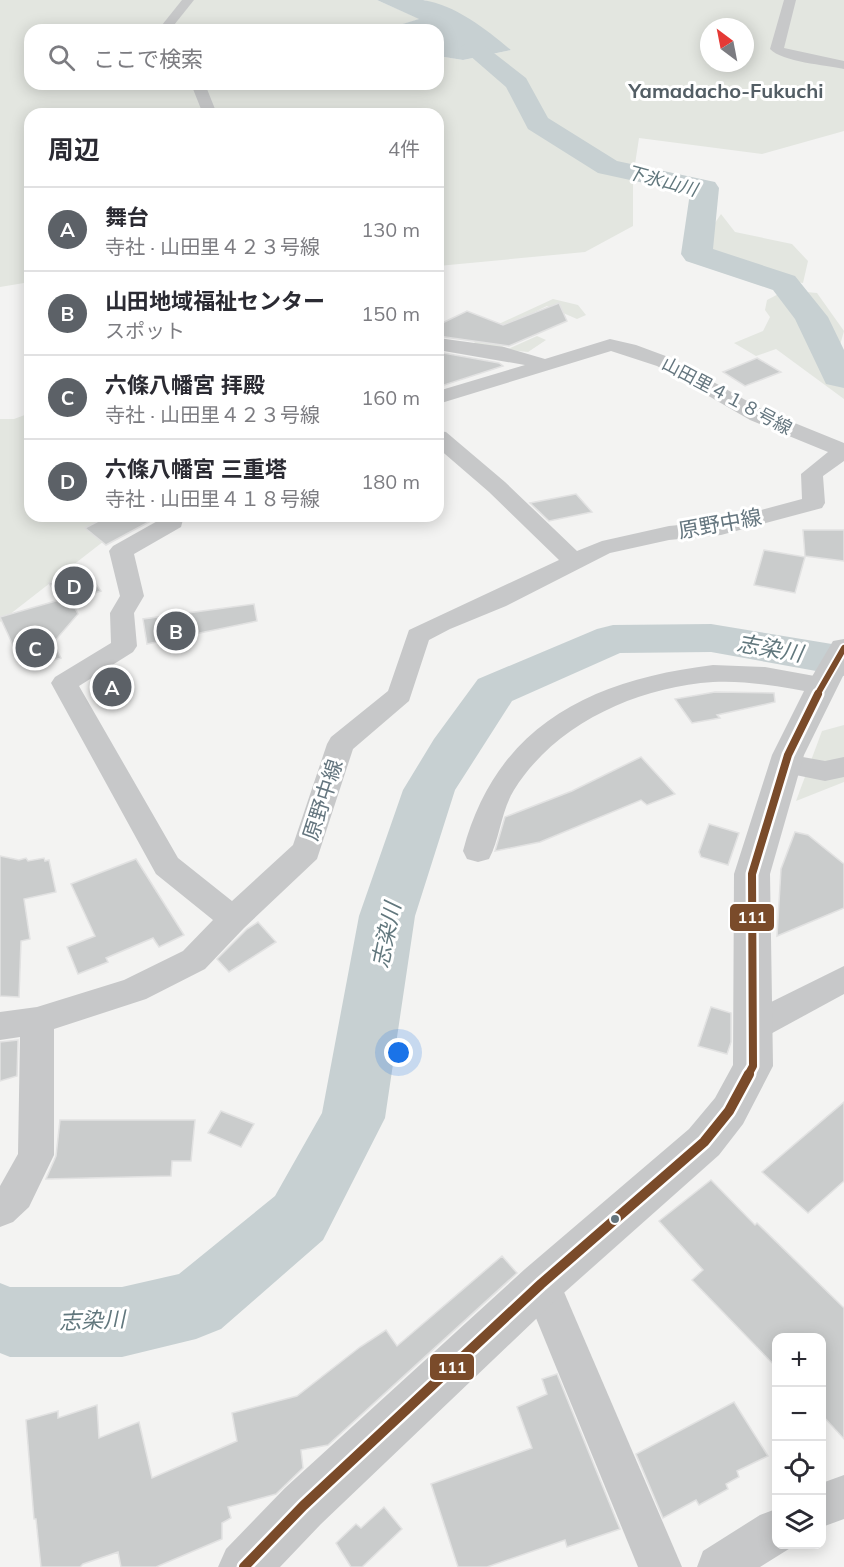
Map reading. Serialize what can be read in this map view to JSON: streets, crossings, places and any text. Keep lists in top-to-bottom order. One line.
{"streets":{"street":["山田里４１８号線","原野中線"]},"crossings":[["山田里４１８号線","原野中線"]],"districts":["Yamadacho-Fukuchi"],"water":["下氷山川","志染川"],"lines":["transit line 111"],"north":"top left","page":{"search":"ここで検索","heading":["周辺","4件"],"list":[{"mark":"A","name":"舞台","note":"寺社 · 山田里４２３号線","value":"130 m"},{"mark":"B","name":"山田地域福祉センター","note":"スポット","value":"150 m"},{"mark":"C","name":"六條八幡宮 拝殿","note":"寺社 · 山田里４２３号線","value":"160 m"},{"mark":"D","name":"六條八幡宮 三重塔","note":"寺社 · 山田里４１８号線","value":"180 m"}],"pins":["D","B","C","A"],"map_buttons":["+","−"]}}
